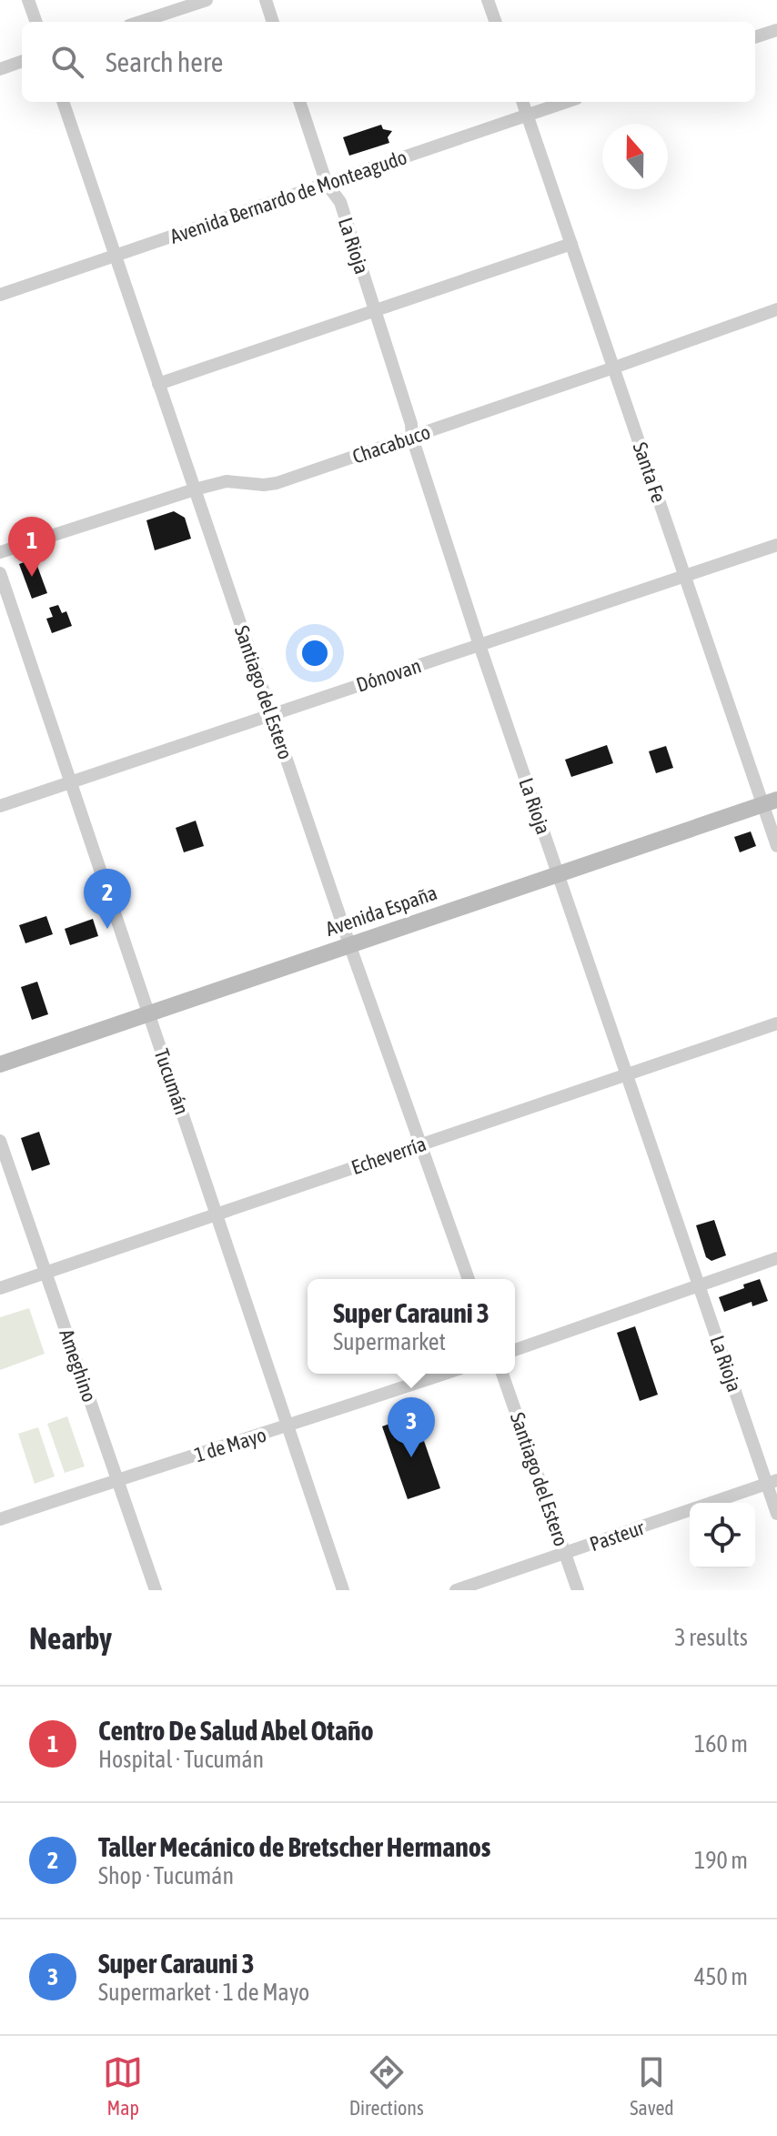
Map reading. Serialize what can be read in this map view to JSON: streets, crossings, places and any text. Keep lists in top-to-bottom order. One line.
{"streets":{"street":["Avenida Bernardo de Monteagudo","La Rioja","Chacabuco","Santa Fe","Dónovan","Santiago del Estero","Avenida España","Tucumán","Echeverría","Ameghino","1 de Mayo","Pasteur"]},"crossings":[["Avenida Bernardo de Monteagudo","La Rioja"],["Avenida Bernardo de Monteagudo","Santa Fe"],["Avenida Bernardo de Monteagudo","Santiago del Estero"],["La Rioja","Chacabuco"],["La Rioja","Dónovan"],["La Rioja","Avenida España"],["La Rioja","Echeverría"],["La Rioja","Pasteur"],["Chacabuco","Santa Fe"],["Chacabuco","Santiago del Estero"],["Santa Fe","Dónovan"],["Santa Fe","Avenida España"],["Dónovan","Santiago del Estero"],["Dónovan","Tucumán"],["Santiago del Estero","Avenida España"],["Santiago del Estero","Echeverría"],["Santiago del Estero","Pasteur"],["Avenida España","Tucumán"],["Tucumán","Echeverría"],["Tucumán","1 de Mayo"],["Echeverría","Ameghino"],["Ameghino","1 de Mayo"]],"north":"top","page":{"search":"Search here","pins":["1","2","3"],"popup":["Super Carauni 3","Supermarket"],"heading":["Nearby","3 results"],"list":[{"mark":"1","name":"Centro De Salud Abel Otaño","note":"Hospital · Tucumán","value":"160 m"},{"mark":"2","name":"Taller Mecánico de Bretscher Hermanos","note":"Shop · Tucumán","value":"190 m"},{"mark":"3","name":"Super Carauni 3","note":"Supermarket · 1 de Mayo","value":"450 m"}],"nav":["Map","Directions","Saved"]}}
